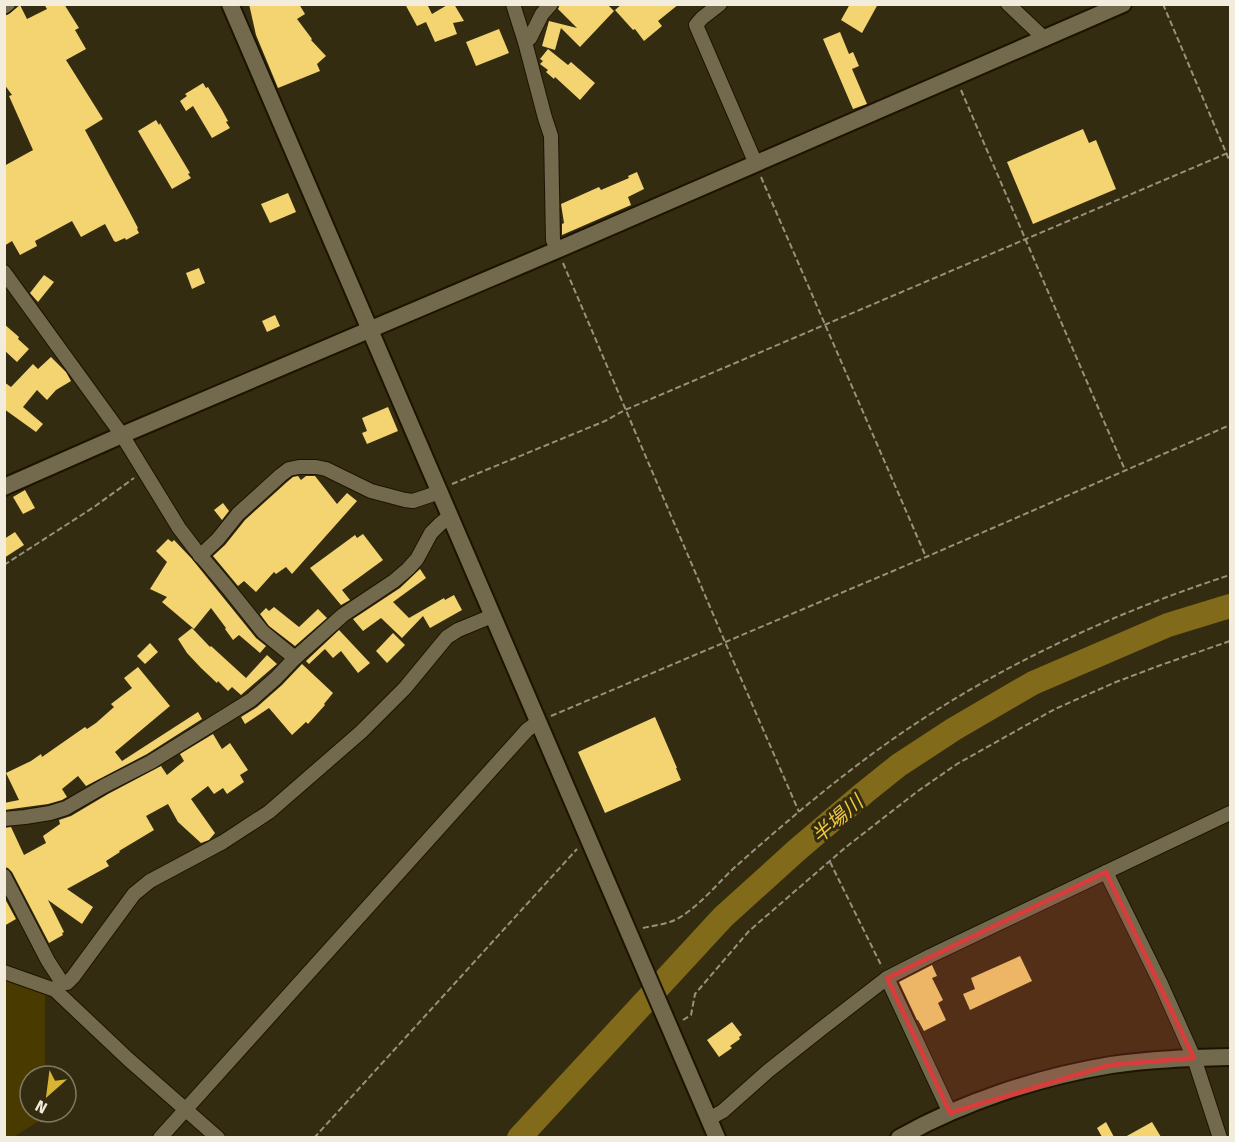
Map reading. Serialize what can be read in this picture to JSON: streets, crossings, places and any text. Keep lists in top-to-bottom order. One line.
{"water":["半場川"],"north":"bottom left"}
